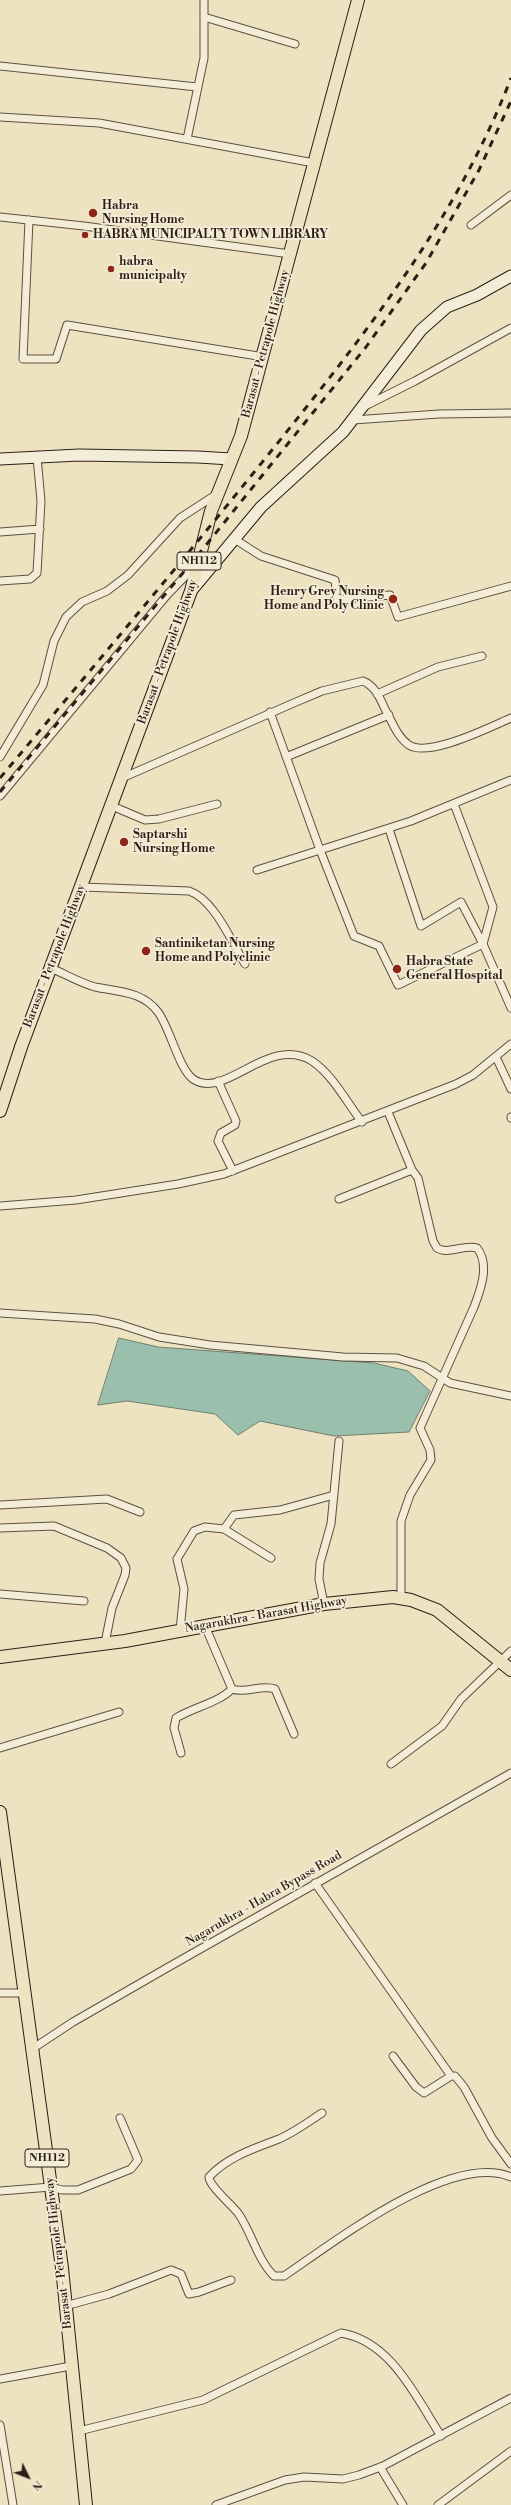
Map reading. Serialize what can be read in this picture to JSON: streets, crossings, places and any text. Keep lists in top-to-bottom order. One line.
{"streets":{"main road":["Barasat - Petrapole Highway","NH112","Nagarukhra - Barasat Highway"],"street":["Nagarukhra - Habra Bypass Road"]},"crossings":[["Barasat - Petrapole Highway","Nagarukhra - Habra Bypass Road"]],"places":["Habra Nursing Home","HABRA MUNICIPALTY TOWN LIBRARY","habra municipalty","Henry Grey Nursing Home and Poly Clinic","Saptarshi Nursing Home","Santiniketan Nursing Home and Polyclinic","Habra State General Hospital"],"north":"bottom right"}
